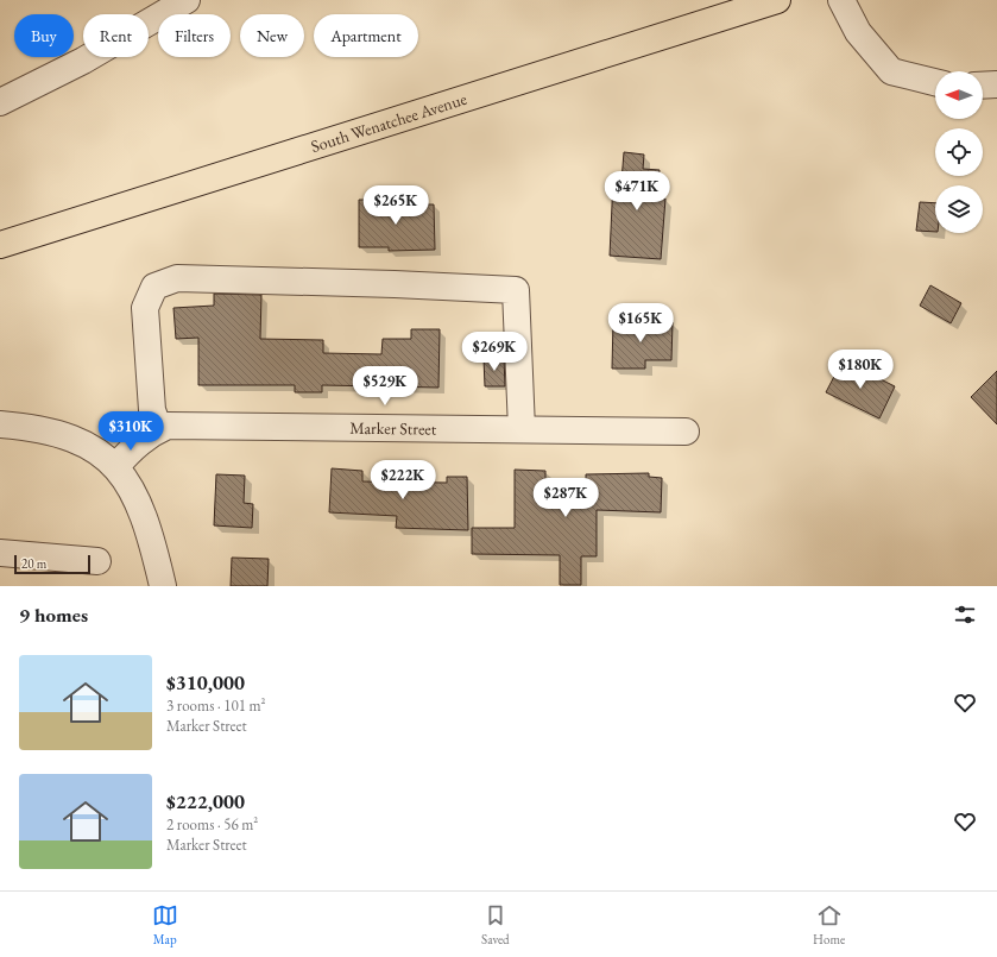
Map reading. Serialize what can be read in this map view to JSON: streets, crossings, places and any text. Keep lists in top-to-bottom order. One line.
{"streets":{"main road":["South Wenatchee Avenue"],"street":["Marker Street"]},"scale_bar":"20 m","north":"left","page":{"chip":["Buy","Rent","Filters","New","Apartment"],"price":["$471K","$265K","$165K","$269K","$180K","$529K","$310K","$222K","$287K"],"scale":"20 m","heading":"9 homes","list":[{"name":"$310,000","note":"3 rooms · 101 m² · Marker Street"},{"name":"$222,000","note":"2 rooms · 56 m² · Marker Street"}],"tabs":["Map","Saved","Home"]}}
